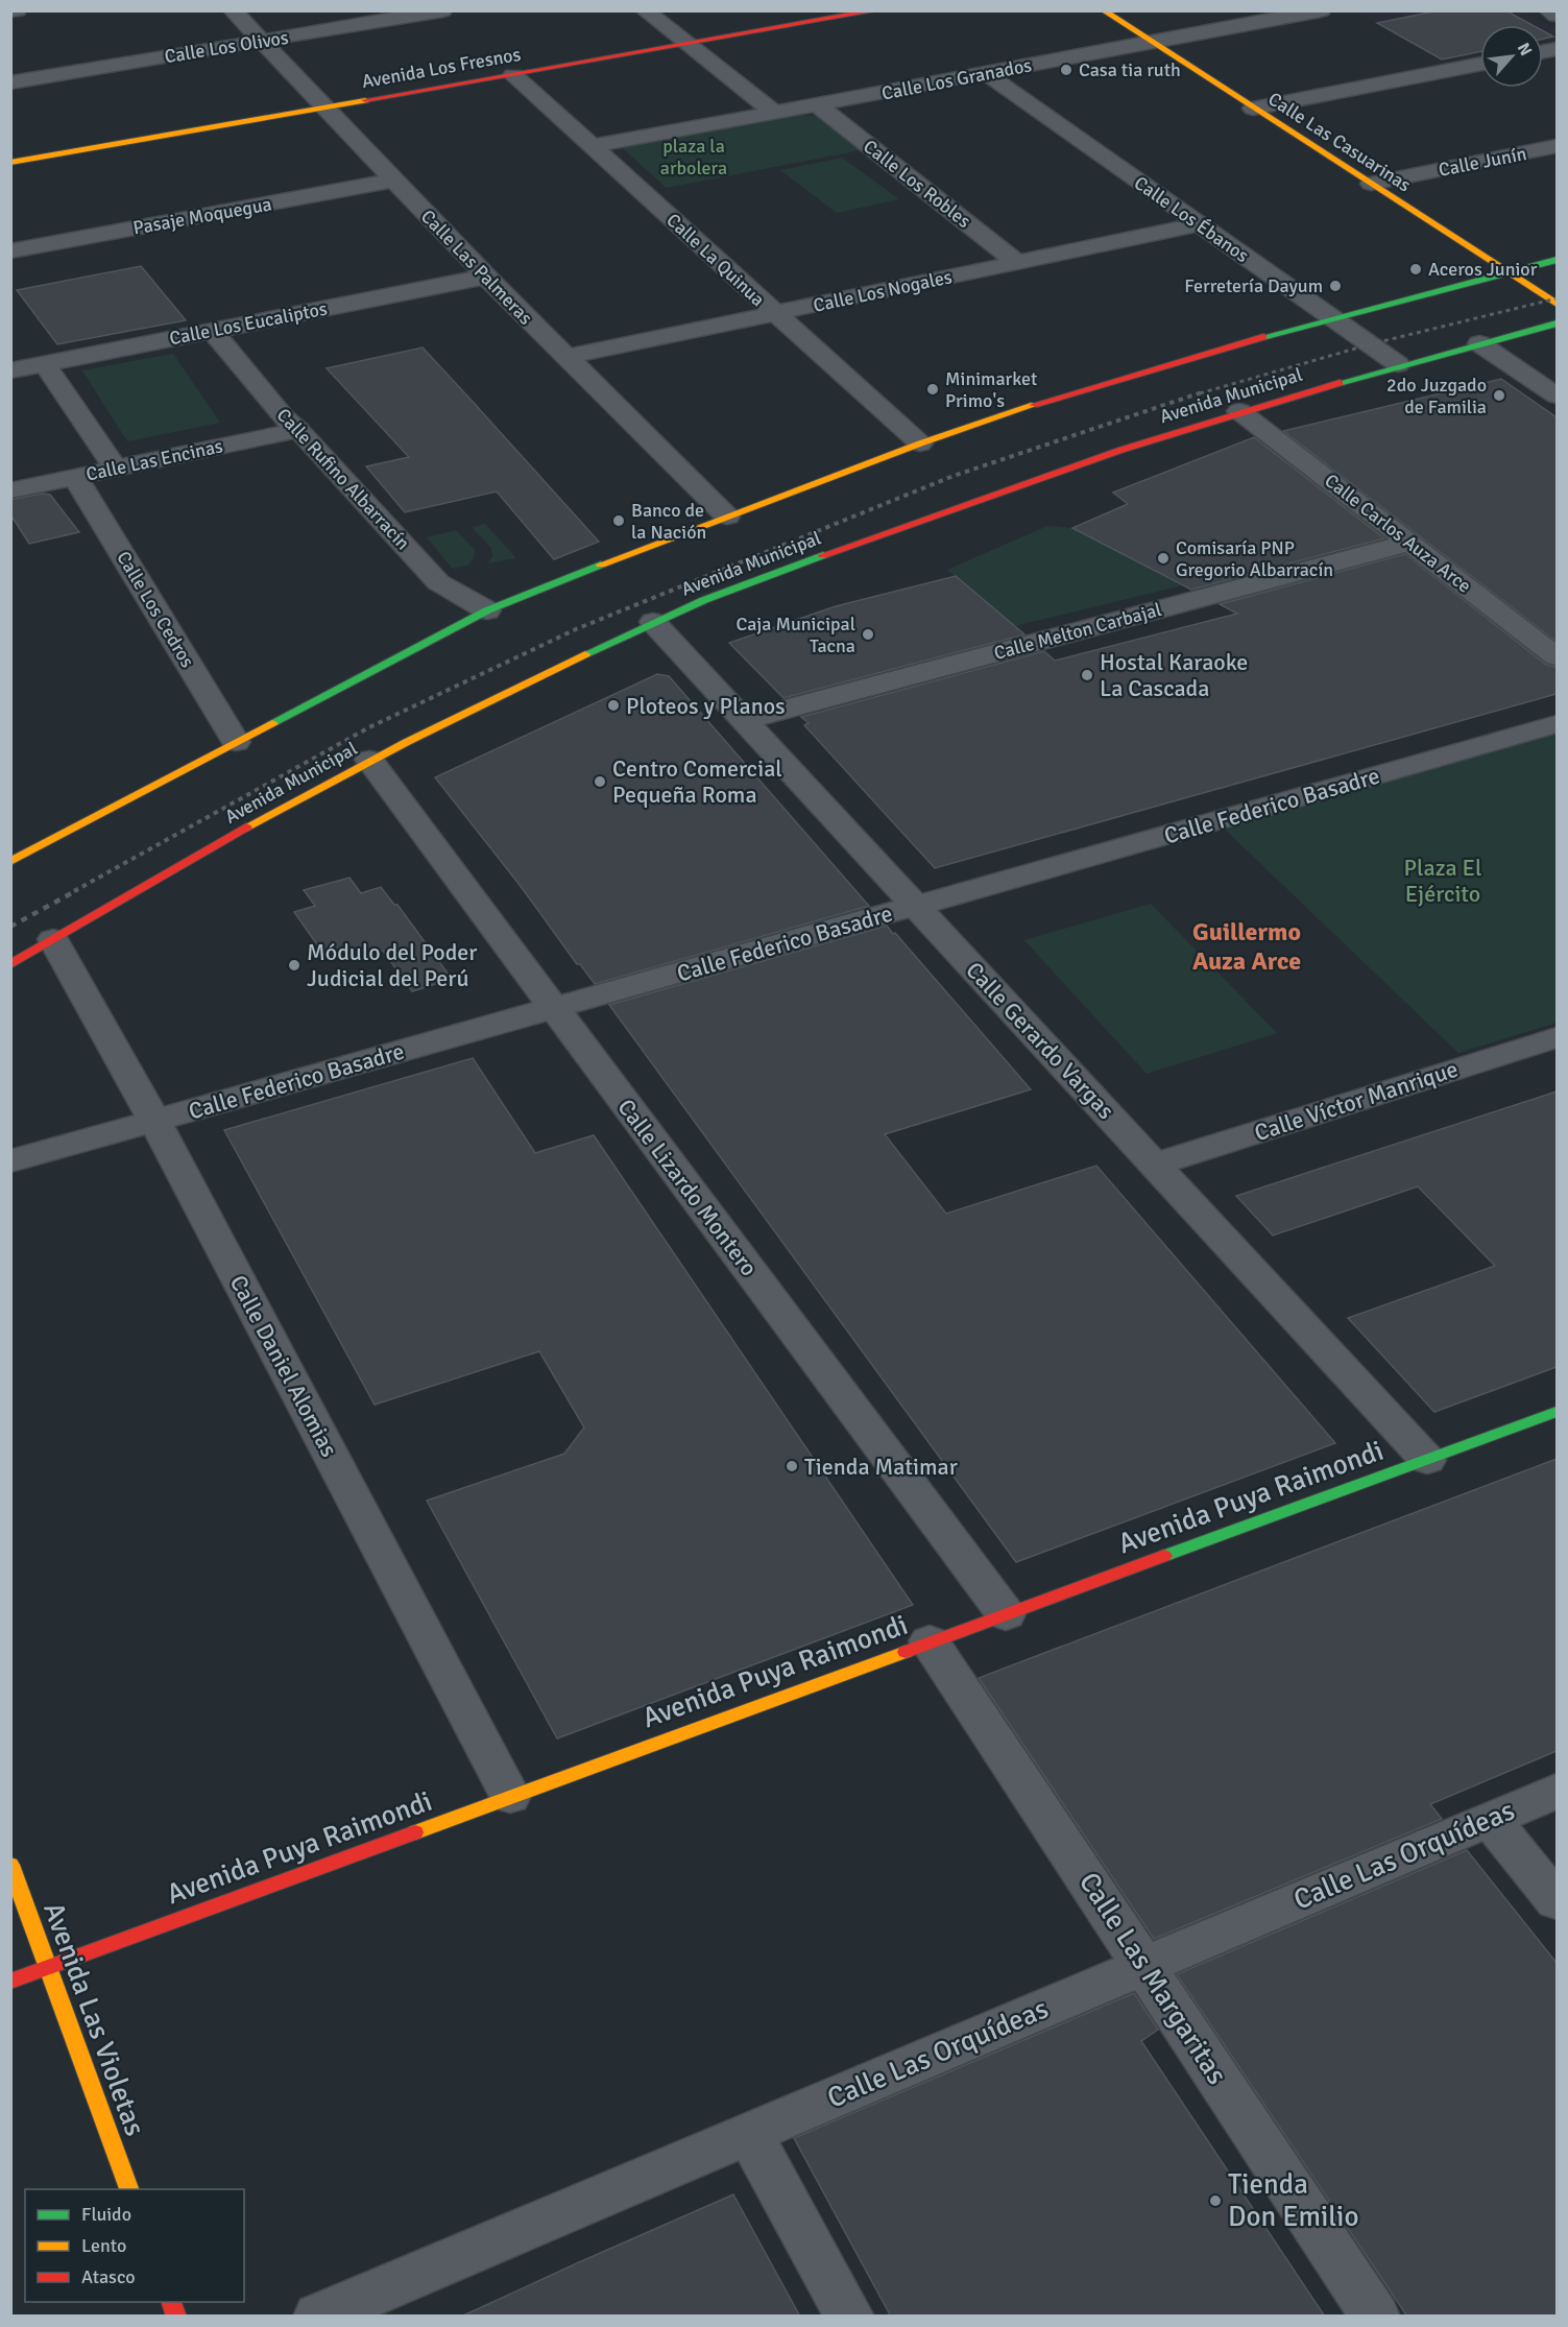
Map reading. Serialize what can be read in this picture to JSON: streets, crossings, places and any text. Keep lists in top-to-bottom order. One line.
{"streets":{"main road":["Avenida Los Fresnos","Calle Las Casuarinas","Avenida Municipal","Avenida Puya Raimondi","Avenida Las Violetas"],"street":["Calle Los Olivos","Calle Los Granados","Calle Junín","Calle Los Robles","Pasaje Moquegua","Calle Los Ébanos","Calle La Quinua","Calle Las Palmeras","Calle Los Nogales","Calle Los Eucaliptos","Calle Las Encinas","Calle Rufino Albarracín","Calle Carlos Auza Arce","Calle Los Cedros","Calle Melton Carbajal","Calle Federico Basadre","Calle Gerardo Vargas","Calle Víctor Manrique","Calle Lizardo Montero","Calle Daniel Alomias","Calle Las Orquídeas","Calle Las Margaritas"]},"crossings":[["Calle Los Olivos","Calle Las Palmeras"],["Avenida Los Fresnos","Calle La Quinua"],["Avenida Los Fresnos","Calle Las Palmeras"],["Calle Los Granados","Calle Las Casuarinas"],["Calle Los Granados","Calle Los Robles"],["Calle Los Granados","Calle Los Ébanos"],["Calle Los Granados","Calle La Quinua"],["Calle Las Casuarinas","Calle Junín"],["Calle Los Robles","Calle Los Nogales"],["Pasaje Moquegua","Calle Las Palmeras"],["Calle Los Ébanos","Calle Los Nogales"],["Calle Los Ébanos","Avenida Municipal"],["Calle La Quinua","Calle Los Nogales"],["Calle Las Palmeras","Calle Los Nogales"],["Calle Las Palmeras","Calle Los Eucaliptos"],["Calle Los Eucaliptos","Calle Rufino Albarracín"],["Avenida Municipal","Calle Carlos Auza Arce"],["Avenida Municipal","Calle Gerardo Vargas"],["Avenida Municipal","Calle Lizardo Montero"],["Avenida Municipal","Calle Daniel Alomias"],["Calle Las Encinas","Calle Rufino Albarracín"],["Calle Las Encinas","Calle Los Cedros"],["Calle Carlos Auza Arce","Calle Melton Carbajal"],["Calle Melton Carbajal","Calle Gerardo Vargas"],["Calle Federico Basadre","Calle Gerardo Vargas"],["Calle Federico Basadre","Calle Lizardo Montero"],["Calle Federico Basadre","Calle Daniel Alomias"],["Calle Gerardo Vargas","Calle Víctor Manrique"],["Calle Gerardo Vargas","Avenida Puya Raimondi"],["Calle Lizardo Montero","Avenida Puya Raimondi"],["Calle Daniel Alomias","Avenida Puya Raimondi"],["Avenida Puya Raimondi","Calle Las Margaritas"],["Avenida Puya Raimondi","Avenida Las Violetas"],["Calle Las Orquídeas","Calle Las Margaritas"]],"districts":["Guillermo Auza Arce"],"parks":["plaza la arbolera","Plaza El Ejército"],"places":["Casa tia ruth","Aceros Junior","Ferretería Dayum","Minimarket Primo's","2do Juzgado de Familia","Banco de la Nación","Comisaría PNP Gregorio Albarracín","Caja Municipal Tacna","Hostal Karaoke La Cascada","Ploteos y Planos","Centro Comercial Pequeña Roma","Módulo del Poder Judicial del Perú","Tienda Matimar","Tienda Don Emilio"],"legend":["Fluido","Lento","Atasco"],"north":"top right"}
